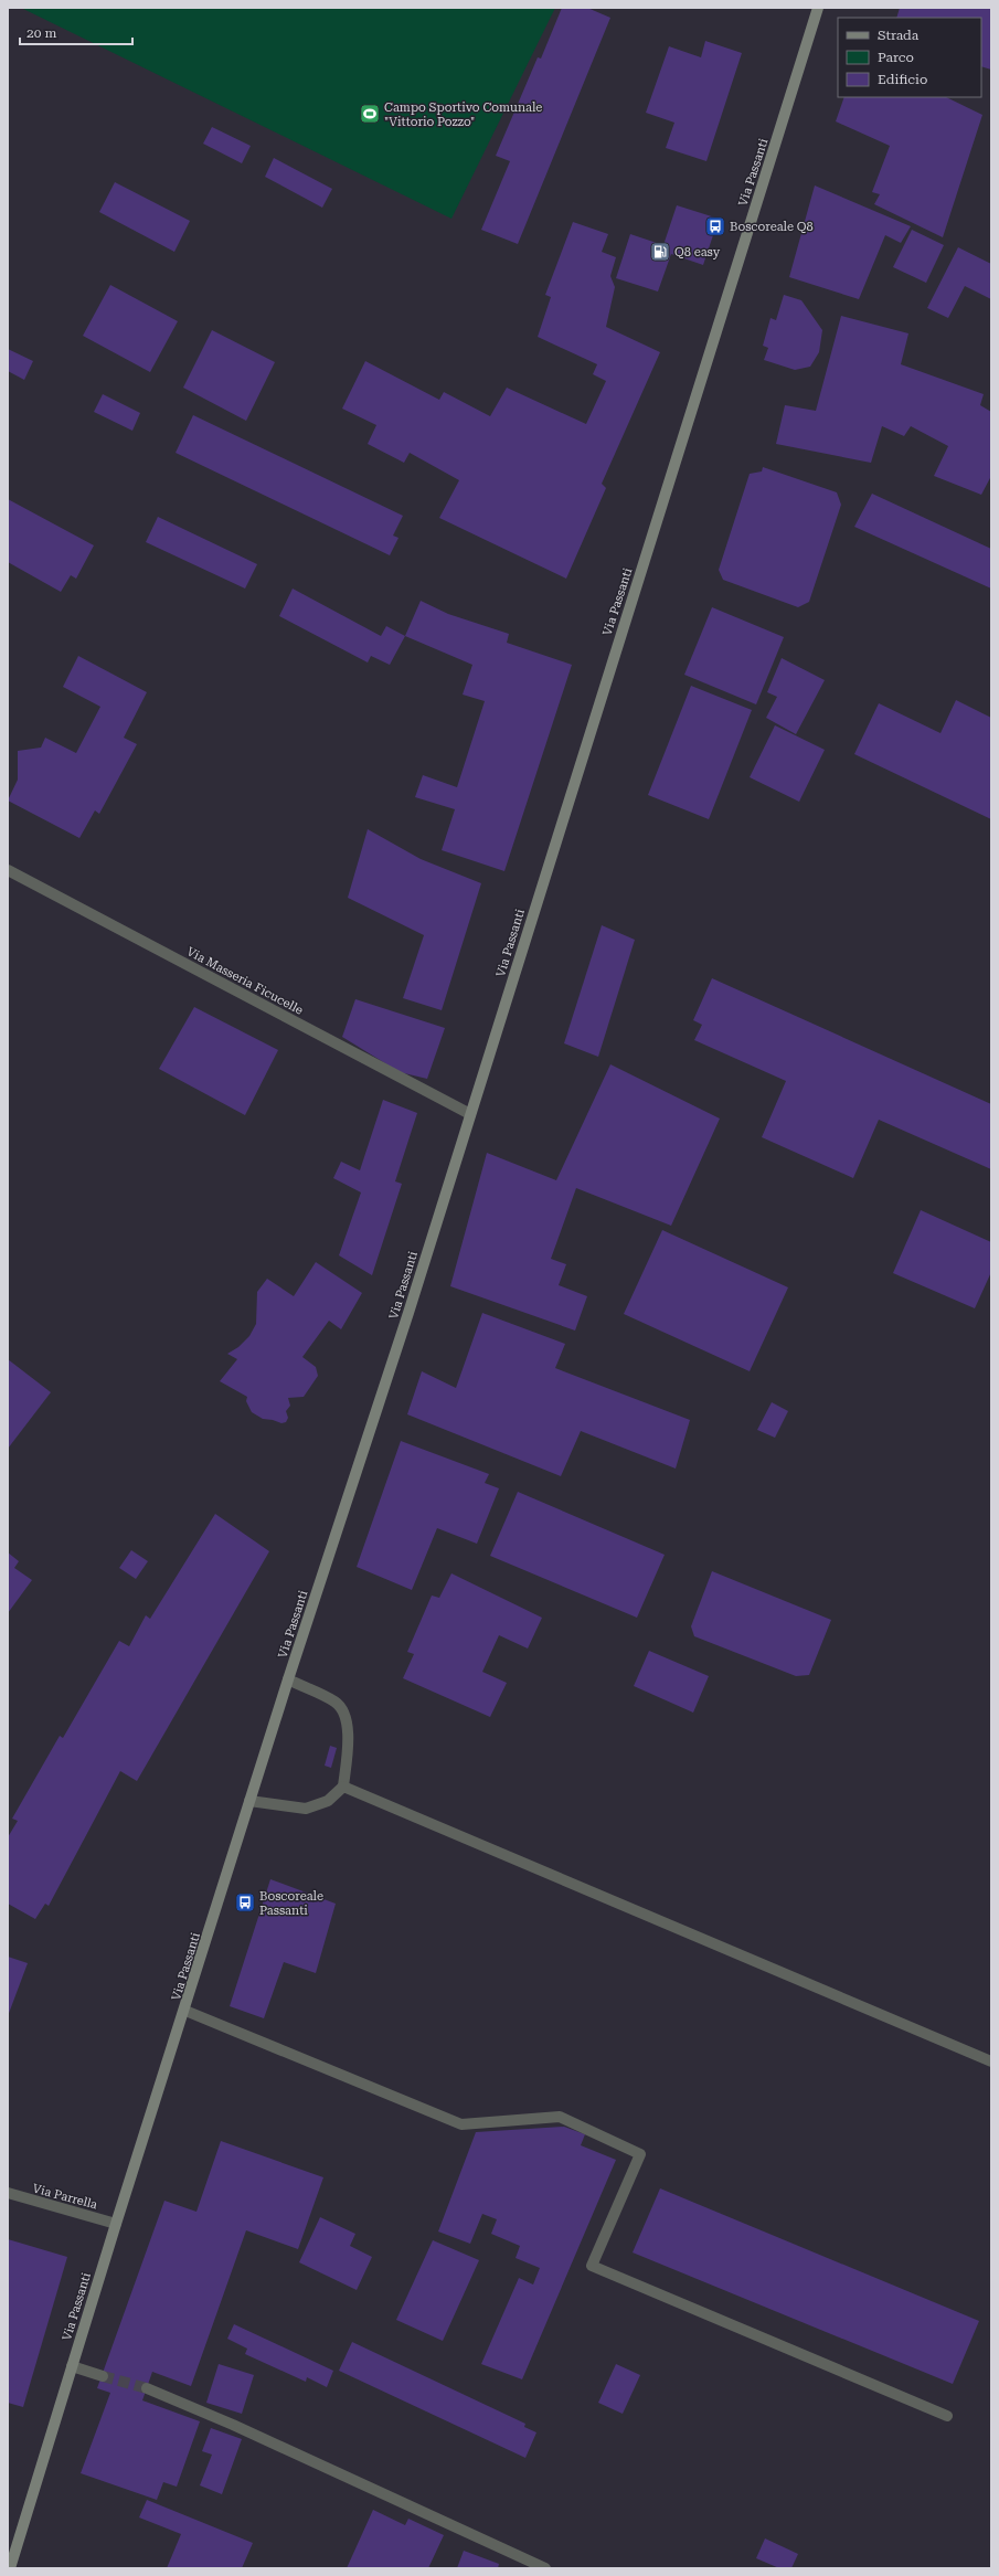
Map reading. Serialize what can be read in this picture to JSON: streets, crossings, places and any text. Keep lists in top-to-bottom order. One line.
{"streets":{"main road":["Via Passanti"],"street":["Via Masseria Ficucelle","Via Parrella"]},"crossings":[["Via Passanti","Via Masseria Ficucelle"],["Via Passanti","Via Parrella"]],"places":{"sports":["Campo Sportivo Comunale \"Vittorio Pozzo\""],"bus stop":["Boscoreale Q8","Boscoreale Passanti"],"fuel station":["Q8 easy"]},"legend":["Strada","Parco","Edificio"],"scale_bar":"20 m"}
